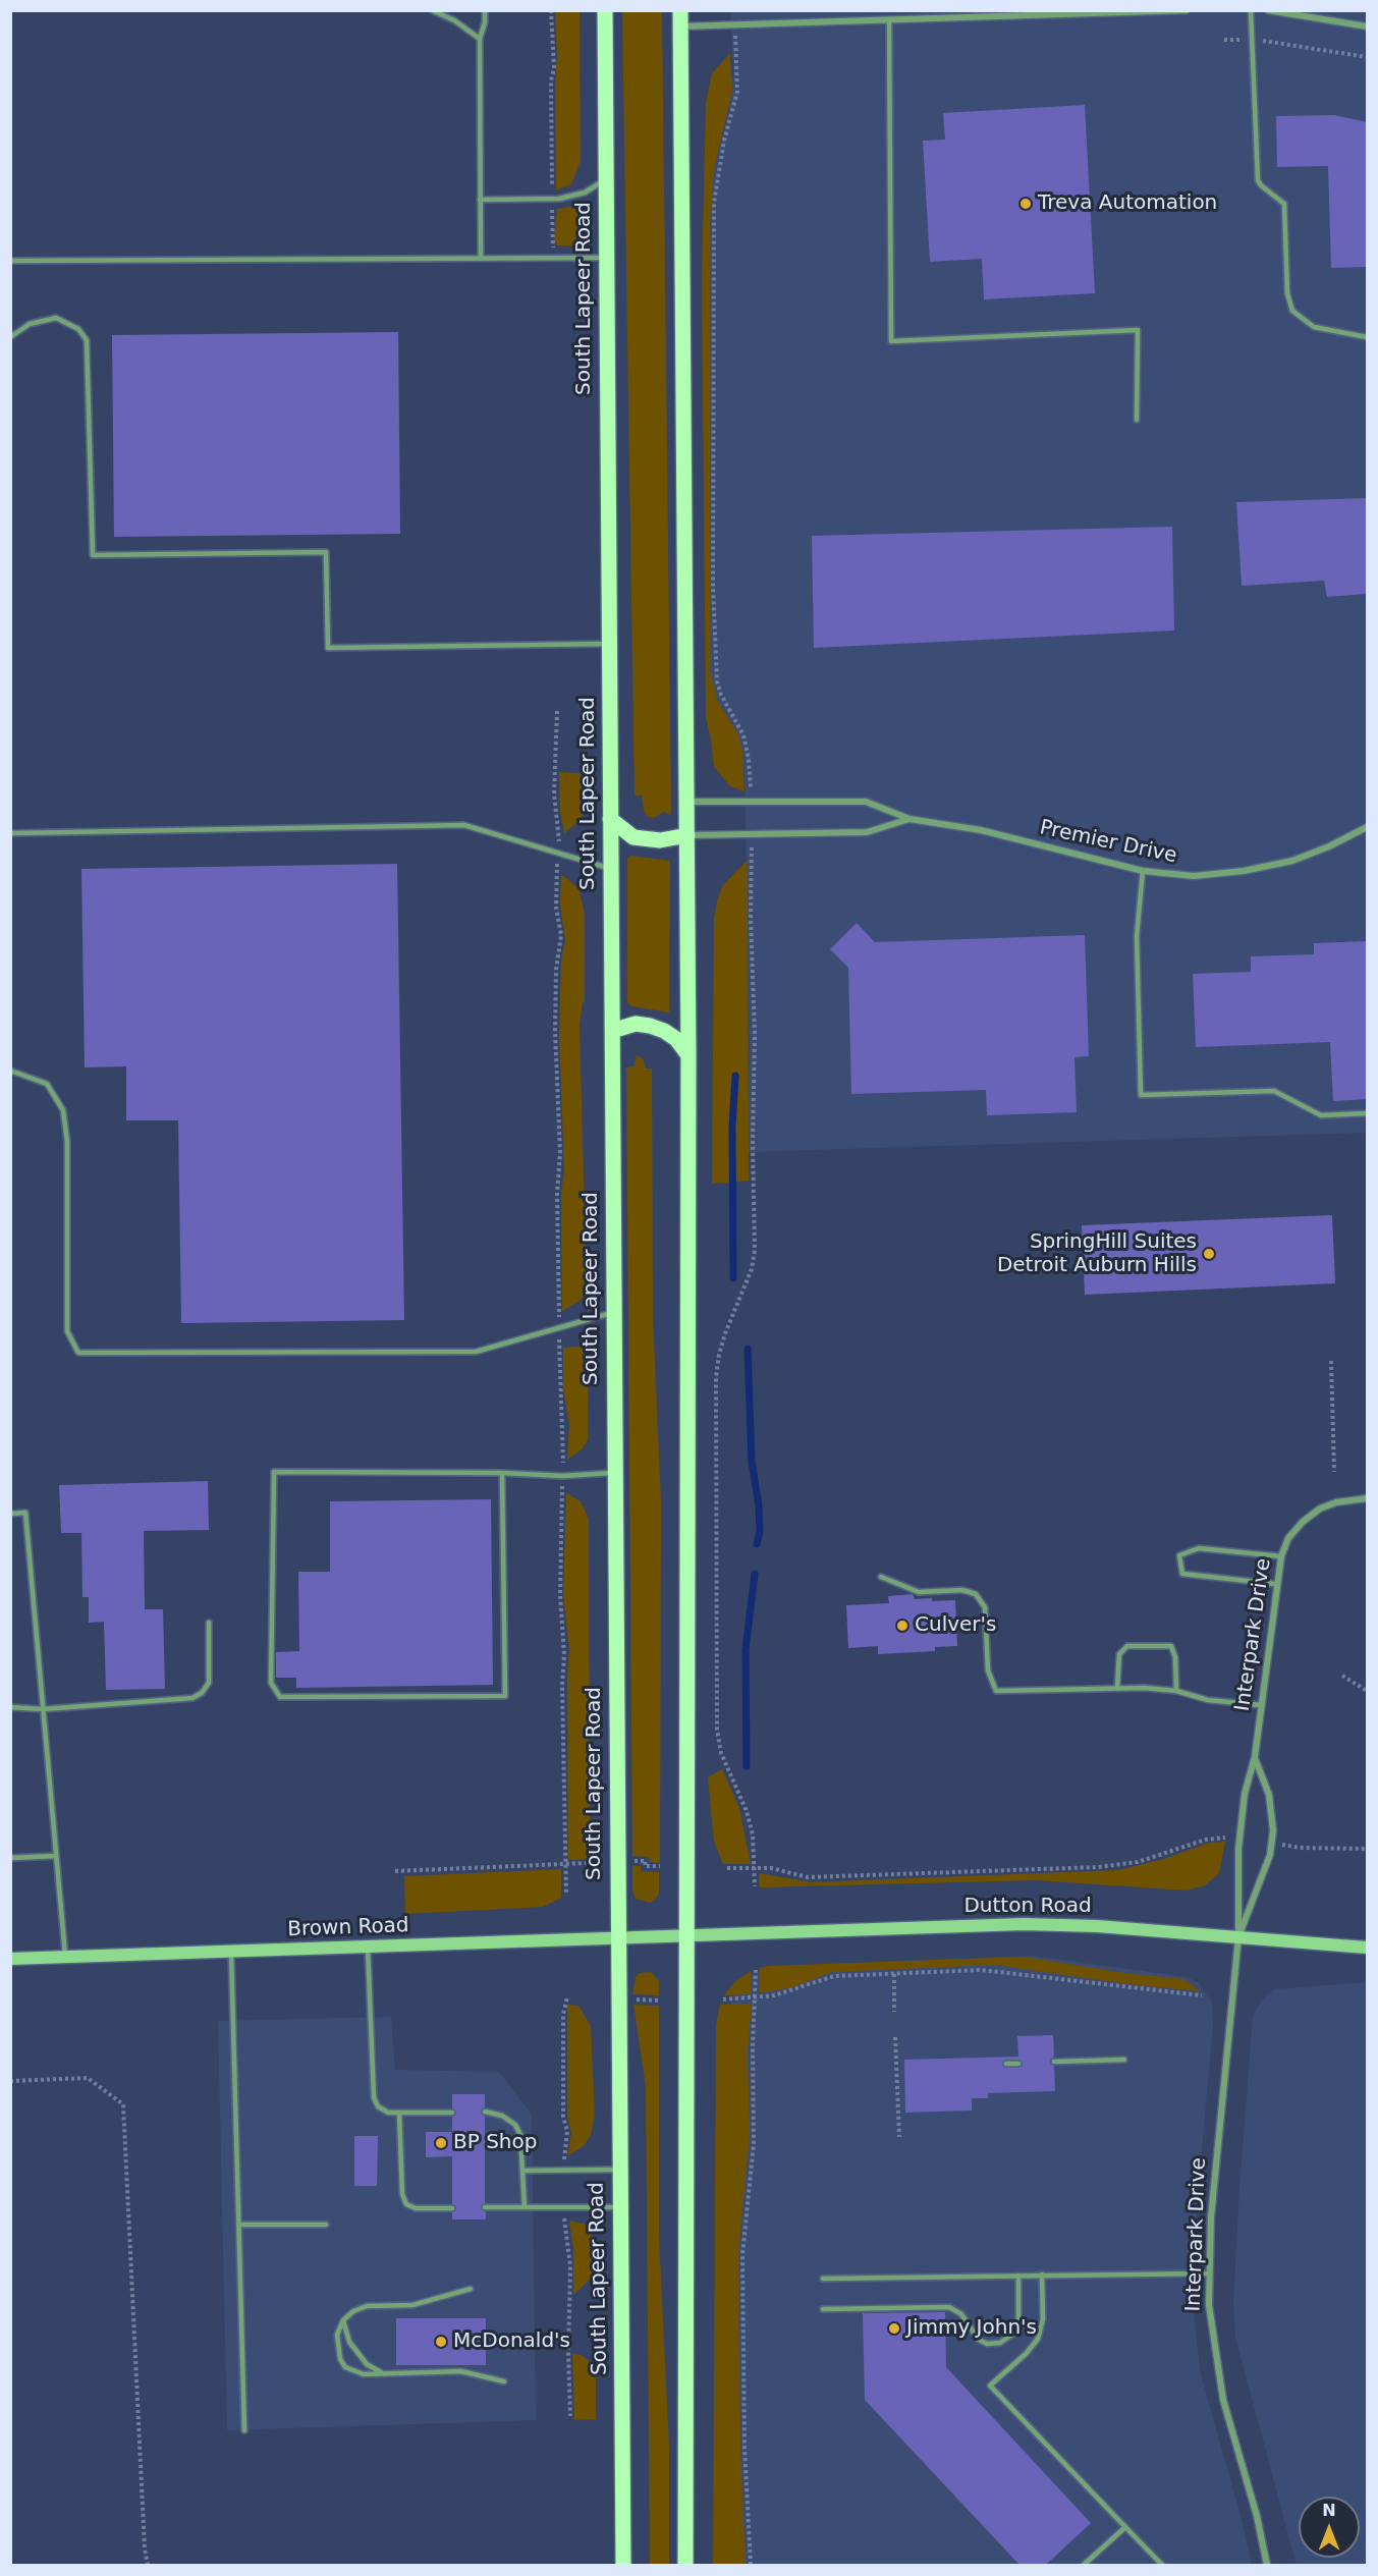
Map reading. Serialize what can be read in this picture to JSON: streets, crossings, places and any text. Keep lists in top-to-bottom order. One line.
{"streets":{"main road":["South Lapeer Road","Dutton Road","Brown Road"],"street":["Premier Drive","Interpark Drive"]},"crossings":[["South Lapeer Road","Brown Road"],["Interpark Drive","Dutton Road"],["Dutton Road","Brown Road"]],"places":["Treva Automation","SpringHill Suites Detroit Auburn Hills","Culver's","BP Shop","Jimmy John's","McDonald's"],"north":"top"}
